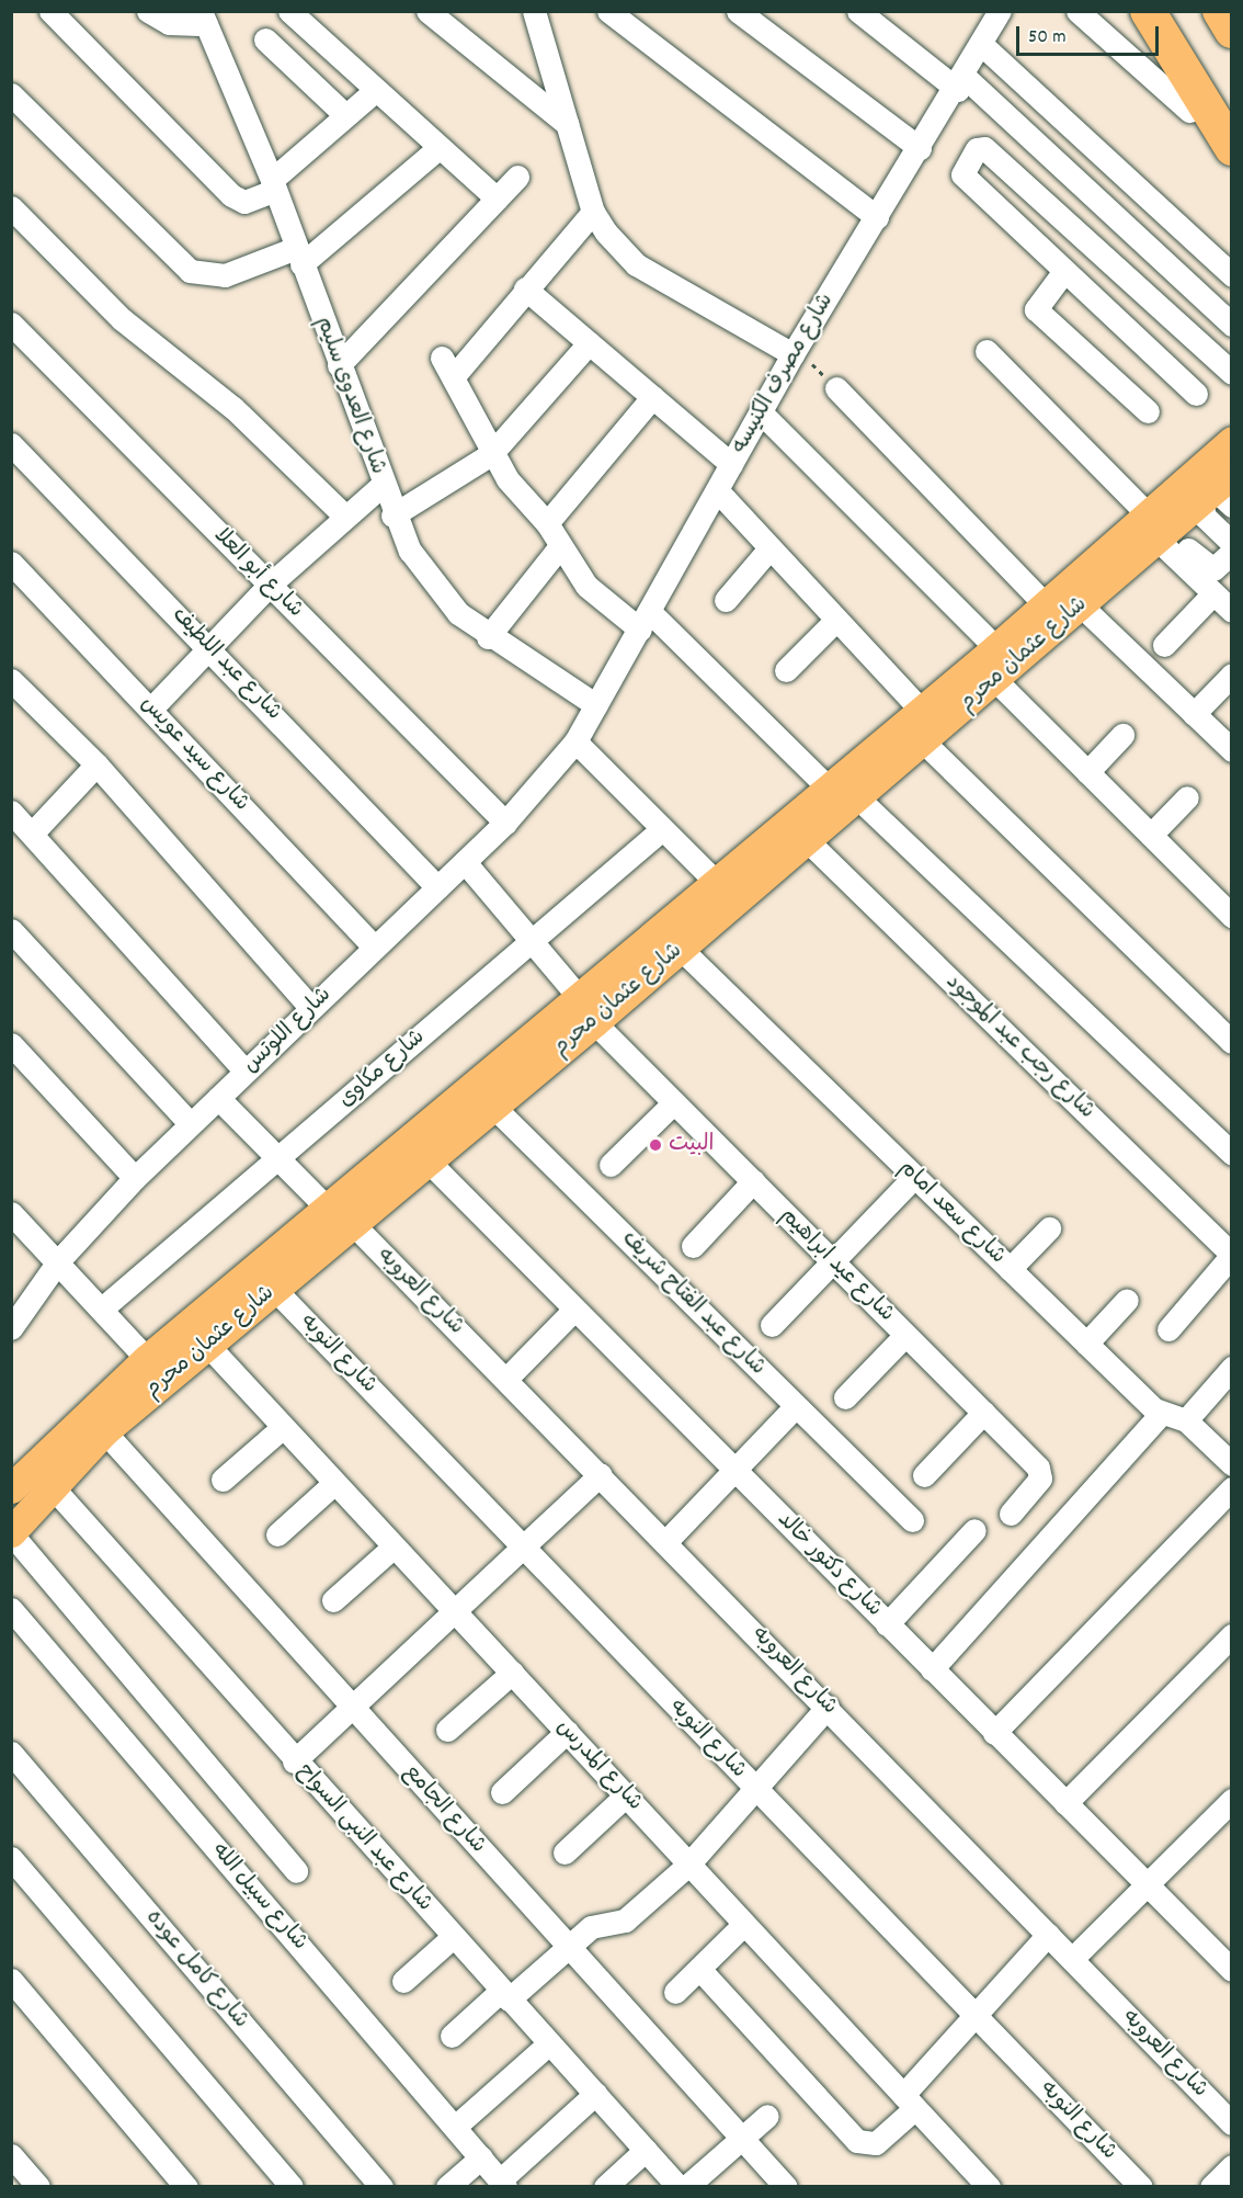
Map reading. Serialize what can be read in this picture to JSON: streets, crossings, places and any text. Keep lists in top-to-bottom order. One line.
{"streets":{"main road":["شارع عثمان محرم"],"street":["شارع مصرف الكنيسه","شارع العدوى سليم","شارع أبو العلا","شارع عبد اللطيف","شارع سيد عويس","شارع اللوتس","شارع رجب عبد الموجود","شارع مكاوى","شارع سعد امام","شارع عيد ابراهيم","شارع العروبه","شارع عبد الفتاح شريف","شارع النوبه","شارع دكتور خالد","شارع المدرس","شارع الجامع","شارع عبد النبى السواح","شارع سبيل الله","شارع كامل عوده"]},"crossings":[["شارع مصرف الكنيسه","شارع العدوى سليم"],["شارع مصرف الكنيسه","شارع اللوتس"],["شارع أبو العلا","شارع اللوتس"],["شارع عثمان محرم","شارع رجب عبد الموجود"],["شارع عثمان محرم","شارع سعد امام"],["شارع عثمان محرم","شارع عيد ابراهيم"],["شارع عثمان محرم","شارع العروبه"],["شارع عثمان محرم","شارع عبد الفتاح شريف"],["شارع عثمان محرم","شارع النوبه"],["شارع عثمان محرم","شارع دكتور خالد"],["شارع عثمان محرم","شارع المدرس"],["شارع عثمان محرم","شارع الجامع"],["شارع عثمان محرم","شارع عبد النبى السواح"],["شارع عبد اللطيف","شارع اللوتس"],["شارع سيد عويس","شارع اللوتس"]],"places":["البيت"],"scale_bar":"50 m"}
